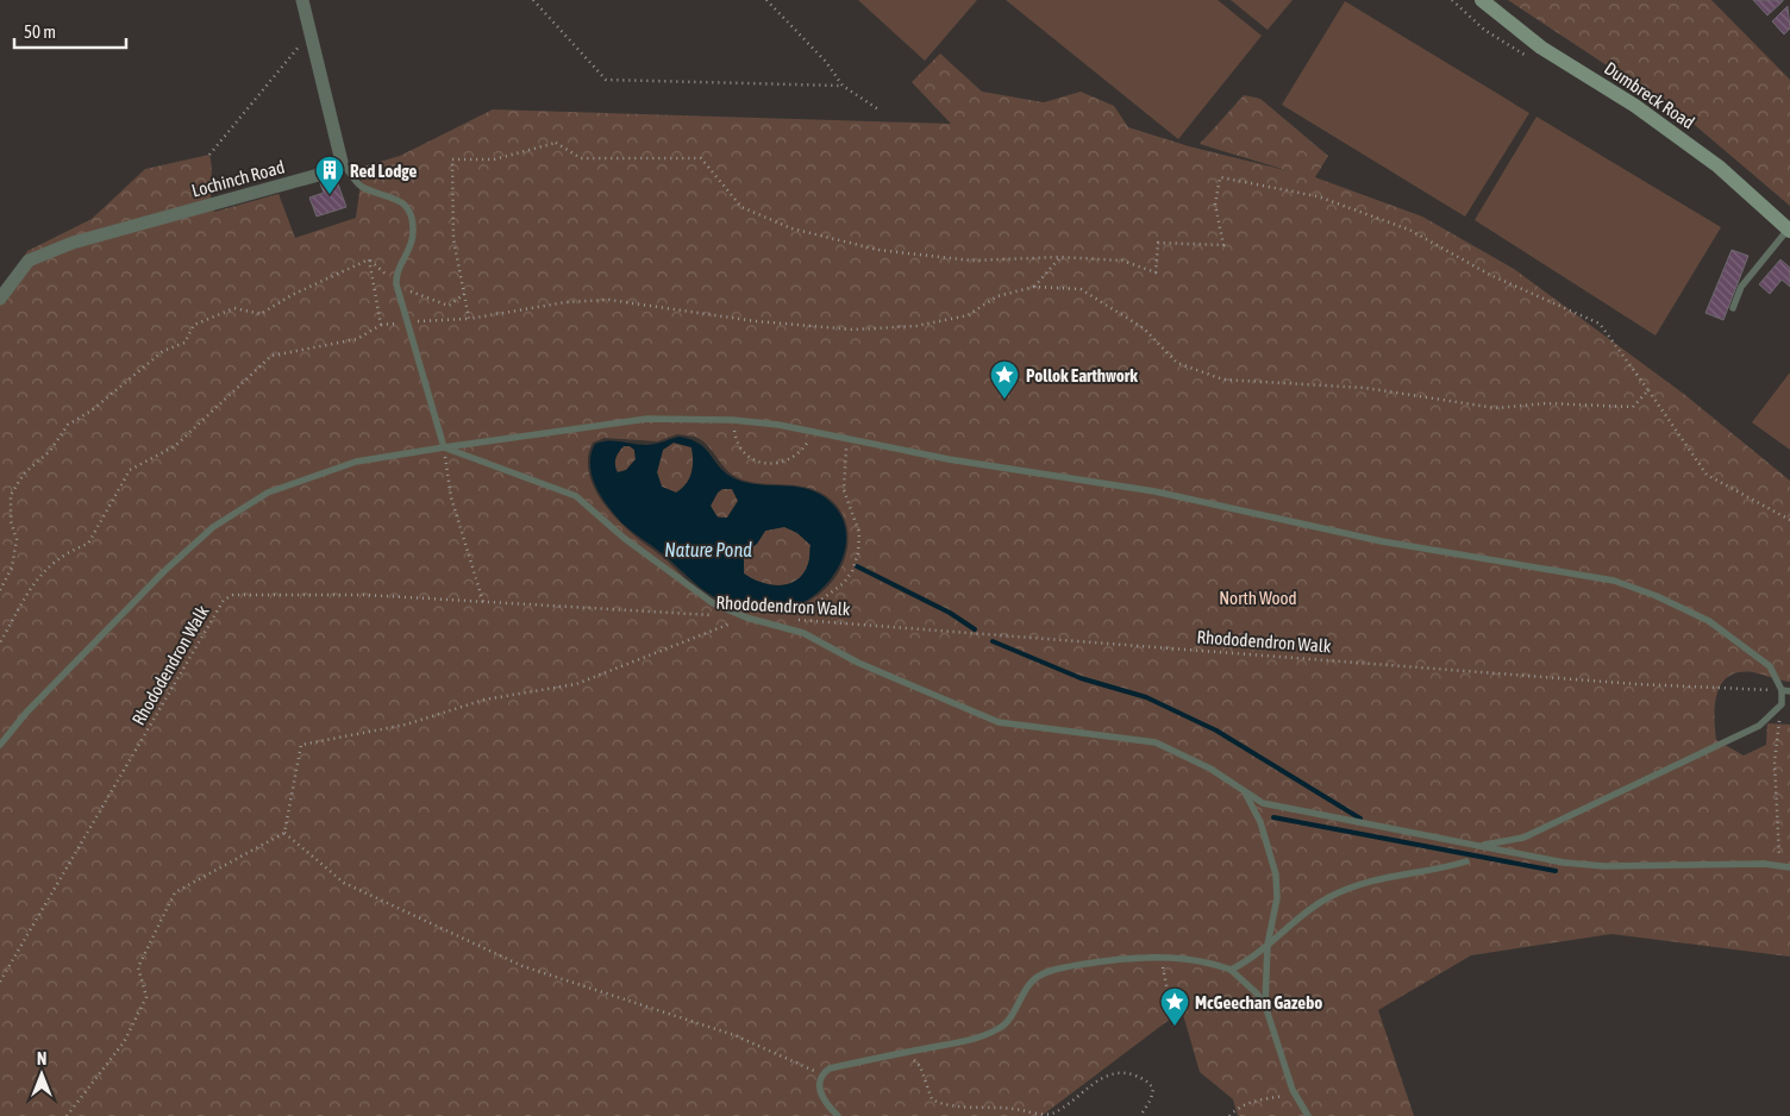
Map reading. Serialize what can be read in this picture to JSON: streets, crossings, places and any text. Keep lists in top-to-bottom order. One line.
{"streets":{"main road":["Dumbreck Road"],"street":["Lochinch Road"],"path":["Rhododendron Walk"]},"water":["Nature Pond"],"parks":["North Wood"],"places":{"building":["Red Lodge"],"place":["Pollok Earthwork","McGeechan Gazebo"]},"scale_bar":"50 m","north":"top"}
